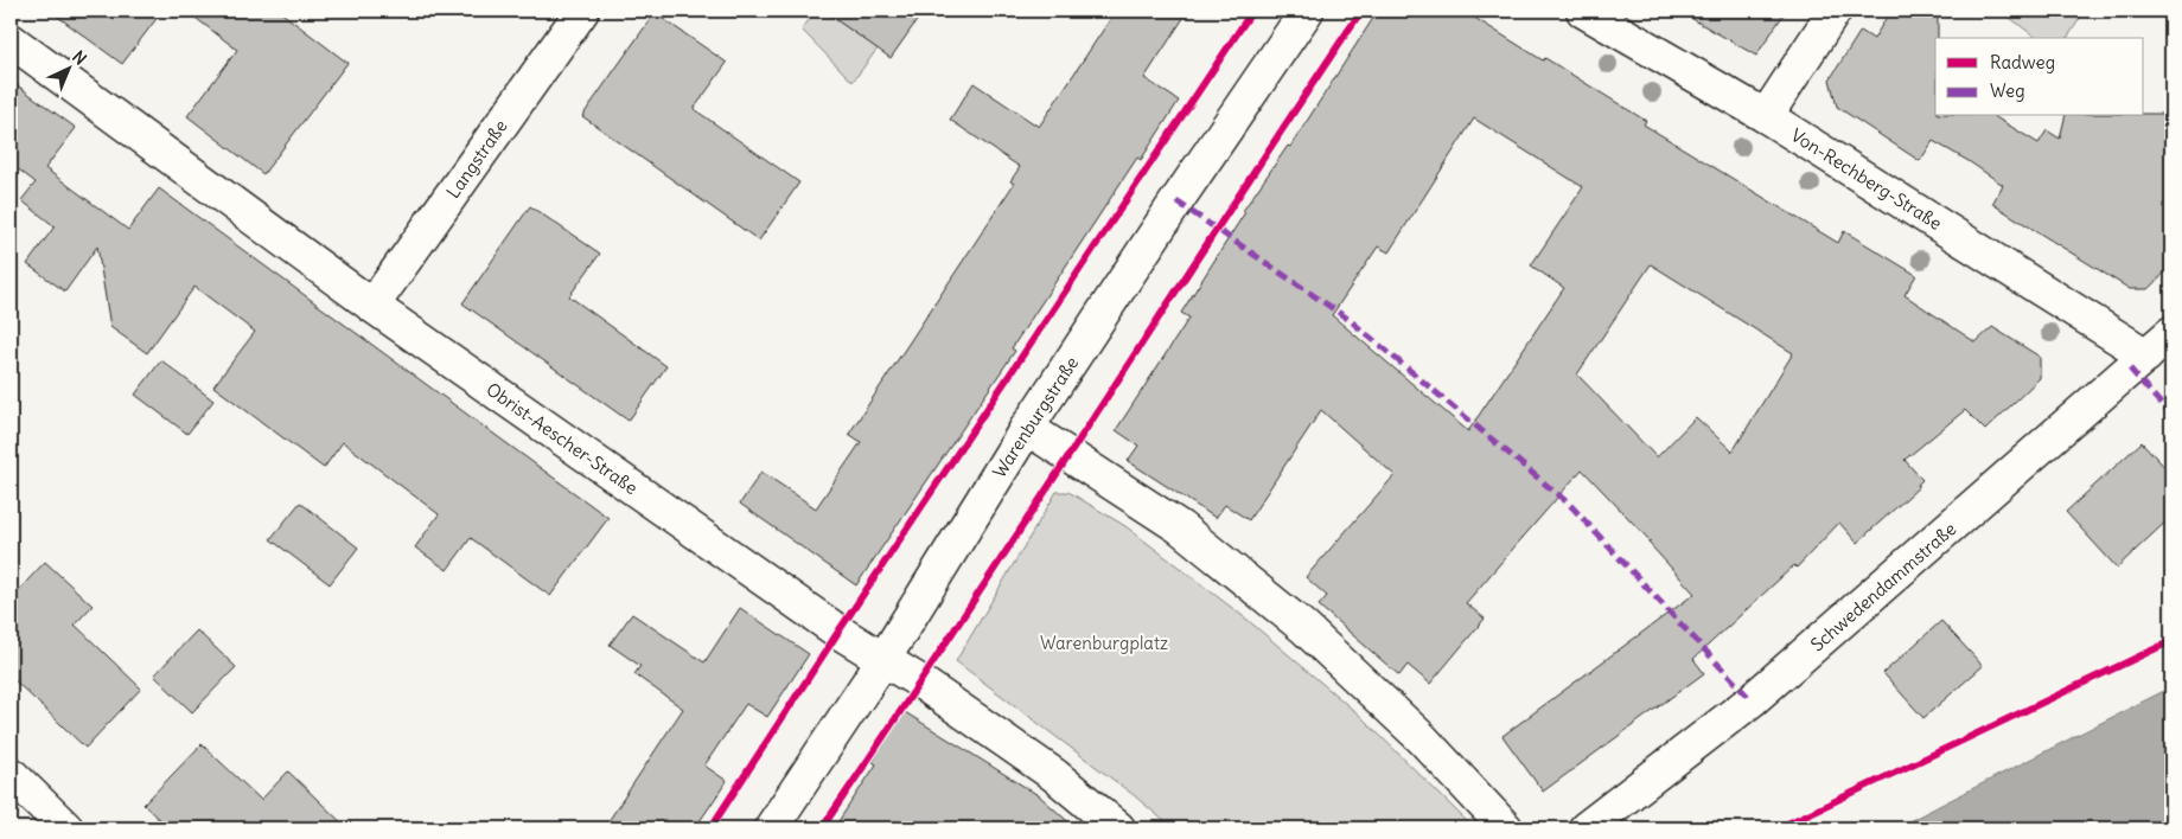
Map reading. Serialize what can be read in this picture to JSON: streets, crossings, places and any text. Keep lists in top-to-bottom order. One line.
{"streets":{"street":["Langstraße","Von-Rechberg-Straße","Warenburgstraße","Obrist-Aescher-Straße","Schwedendammstraße"]},"crossings":[["Langstraße","Obrist-Aescher-Straße"],["Von-Rechberg-Straße","Schwedendammstraße"],["Warenburgstraße","Obrist-Aescher-Straße"]],"parks":["Warenburgplatz"],"legend":["Radweg","Weg"],"north":"top right"}
